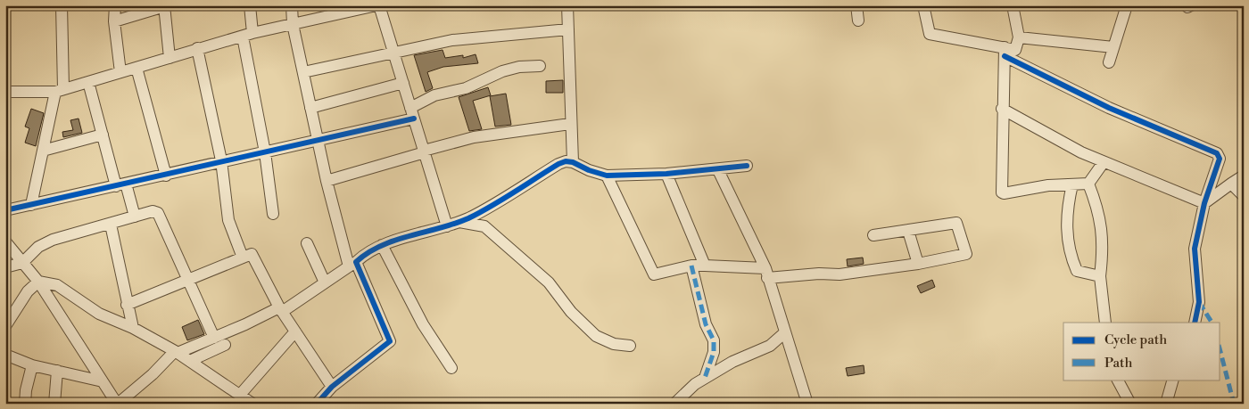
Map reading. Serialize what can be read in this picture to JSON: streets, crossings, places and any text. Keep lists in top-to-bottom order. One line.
{"legend":["Cycle path","Path"]}
